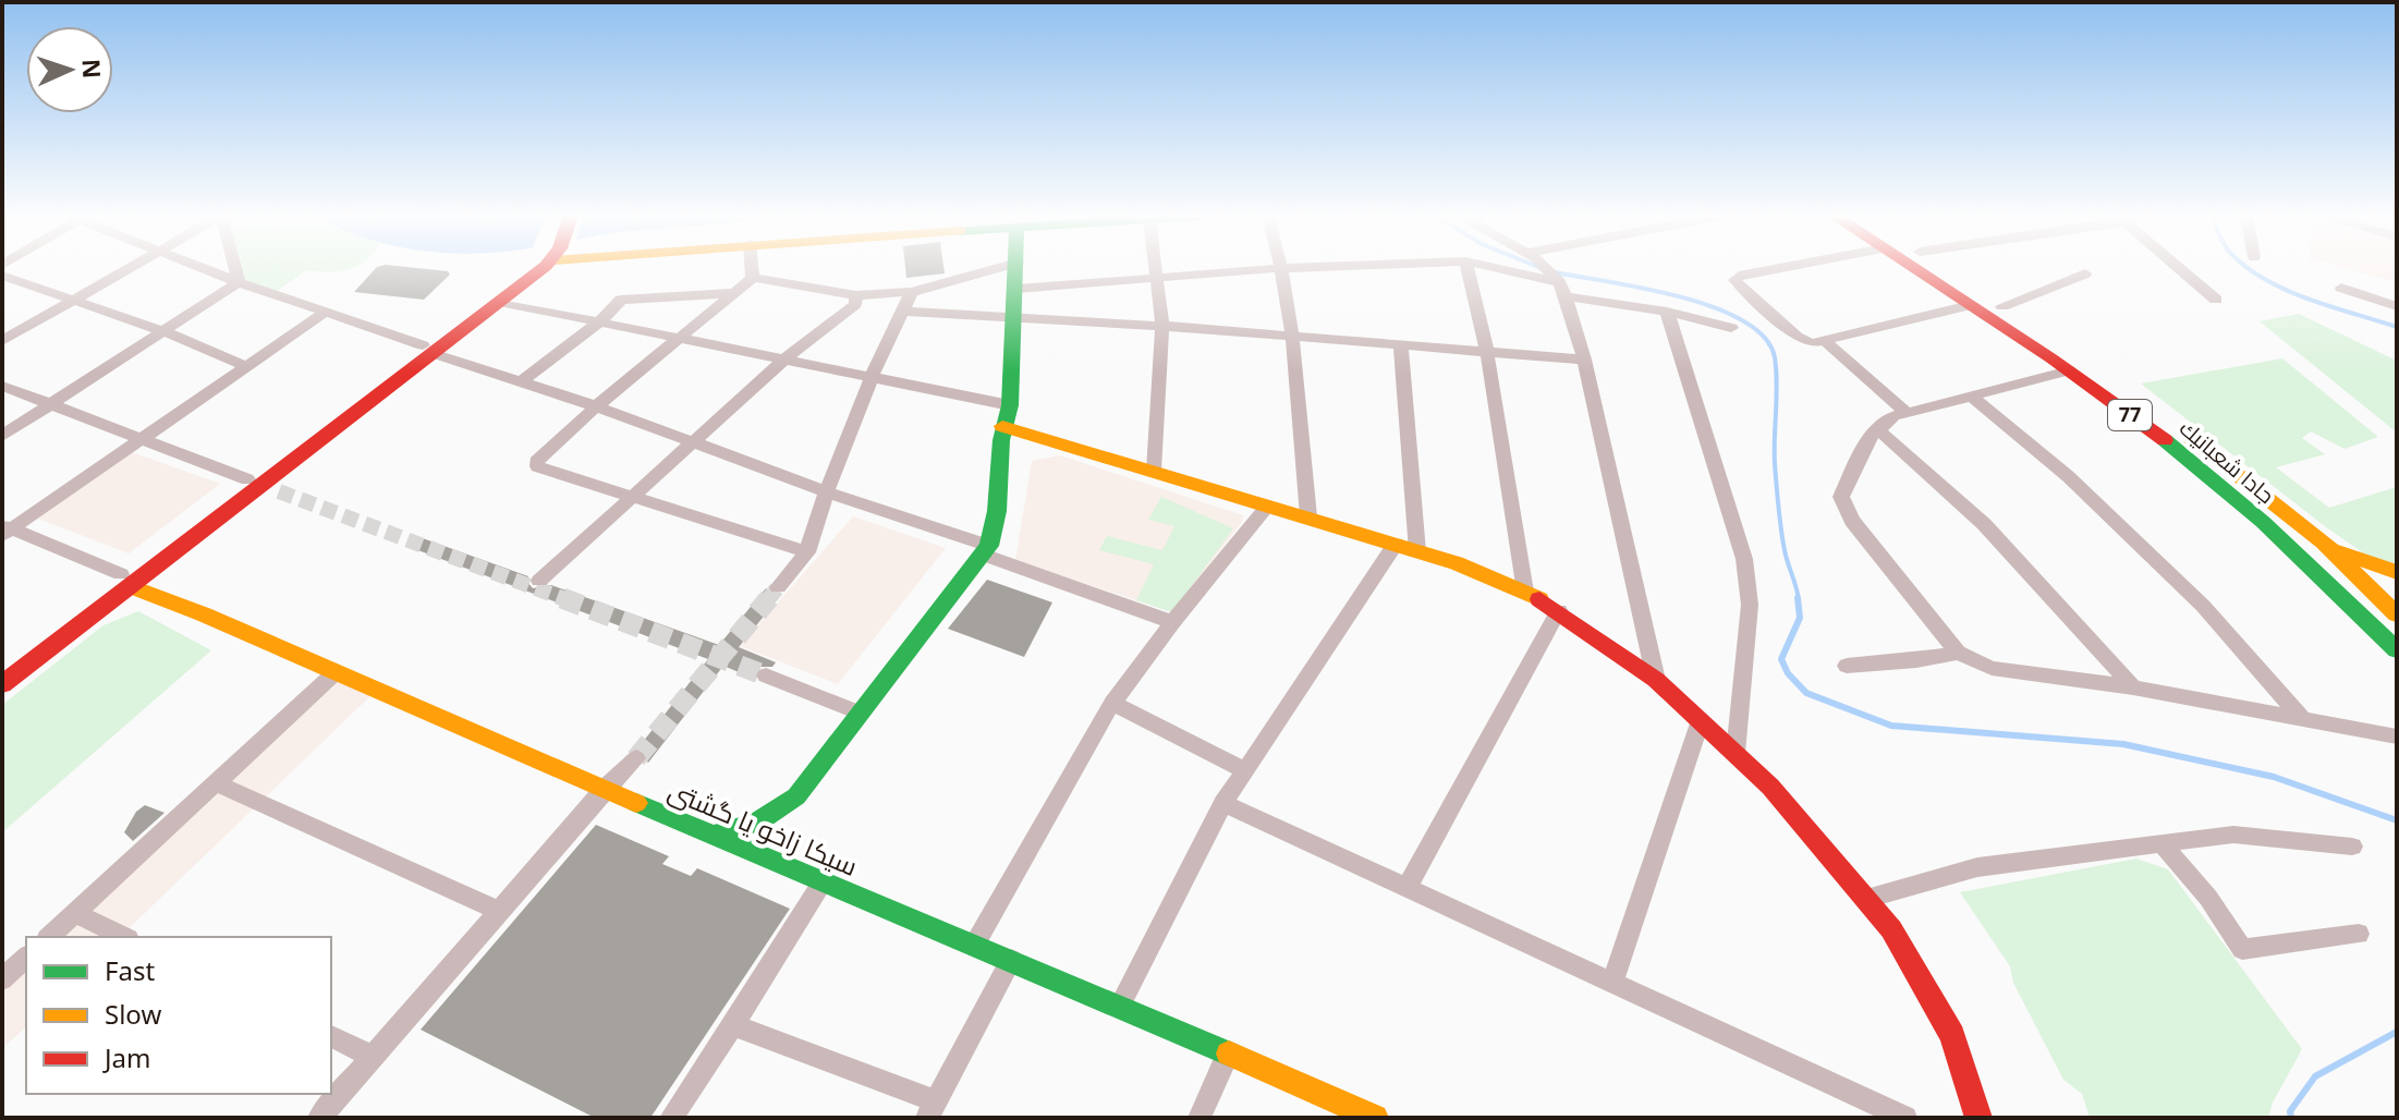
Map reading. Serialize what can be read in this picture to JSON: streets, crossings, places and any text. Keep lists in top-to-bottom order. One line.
{"streets":{"main road":["77","جادا شعبانيك","سیکا زاخو یا گشتى"]},"crossings":[["77","جادا شعبانيك"]],"legend":["Fast","Slow","Jam"],"north":"right"}
